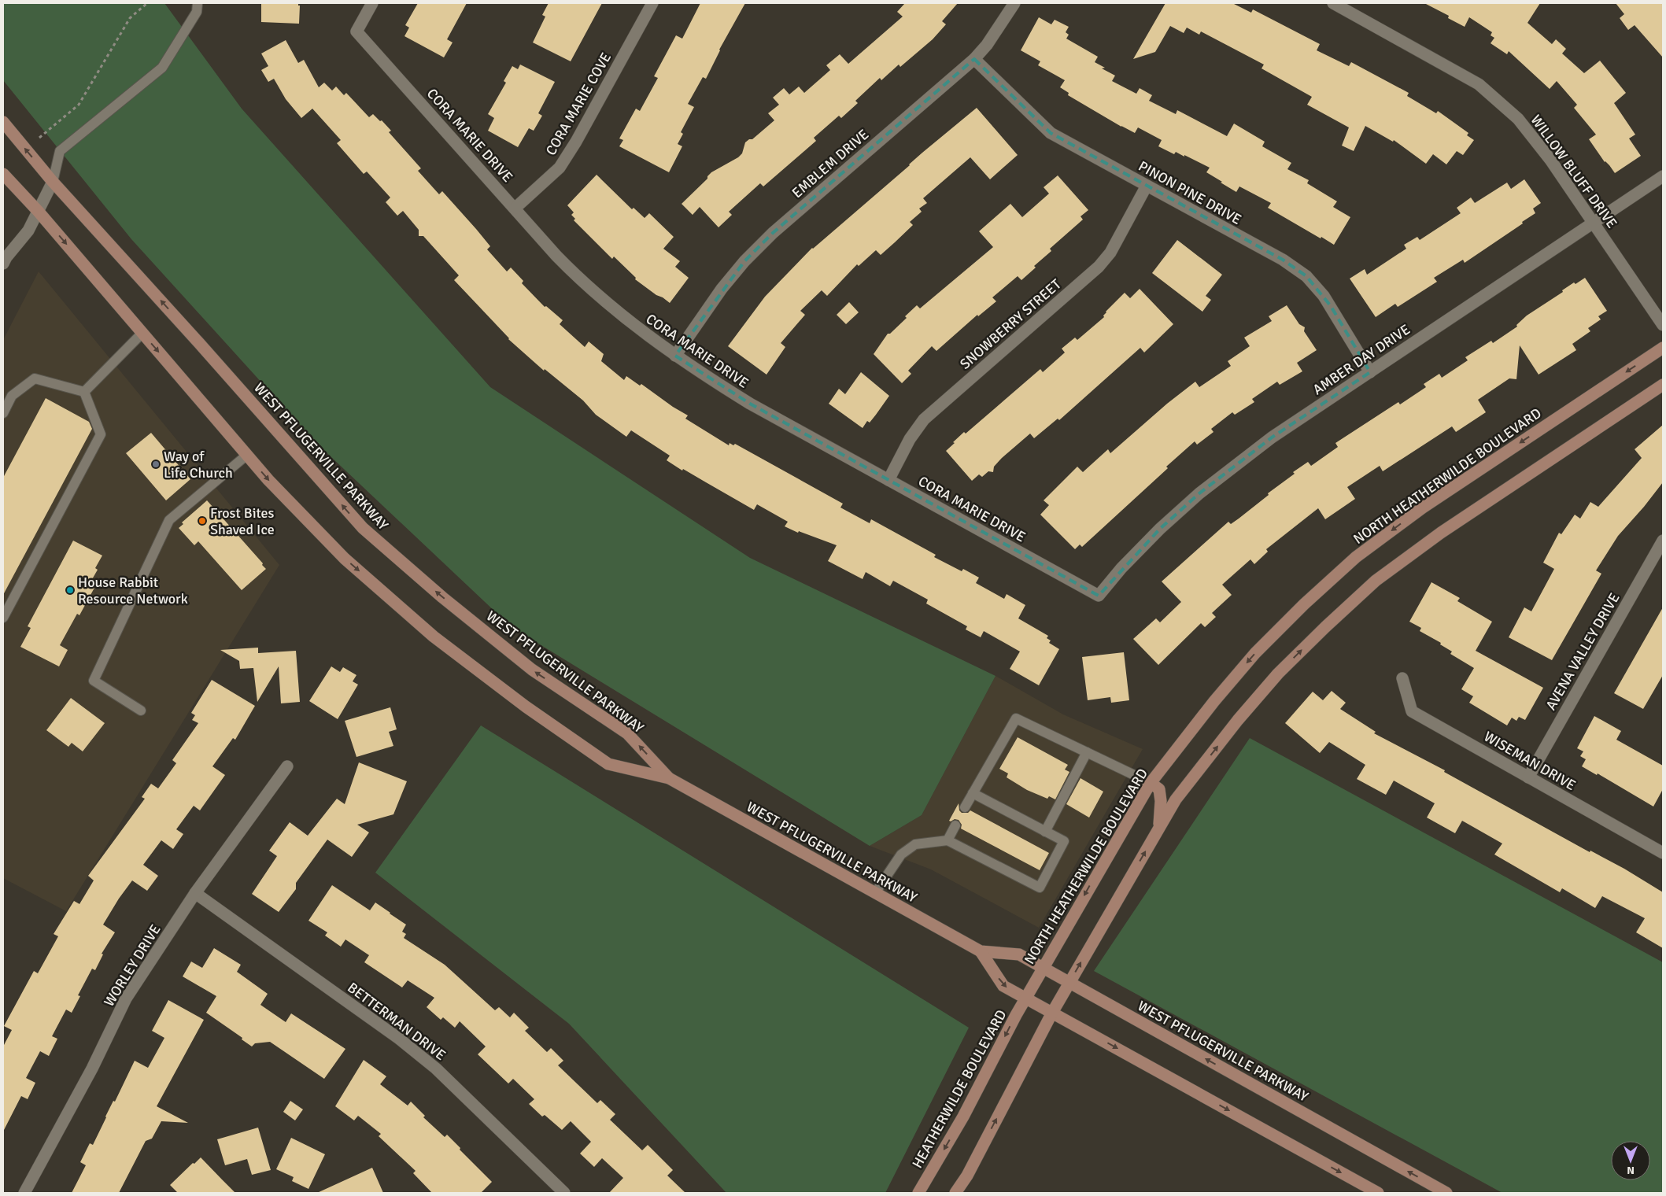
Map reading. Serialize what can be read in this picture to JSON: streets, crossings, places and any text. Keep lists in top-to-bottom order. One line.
{"streets":{"main road":["WEST PFLUGERVILLE PARKWAY","NORTH HEATHERWILDE BOULEVARD","HEATHERWILDE BOULEVARD"],"street":["CORA MARIE COVE","CORA MARIE DRIVE","EMBLEM DRIVE","WILLOW BLUFF DRIVE","PINON PINE DRIVE","SNOWBERRY STREET","AMBER DAY DRIVE","AVENA VALLEY DRIVE","WISEMAN DRIVE","WORLEY DRIVE","BETTERMAN DRIVE"]},"crossings":[["CORA MARIE COVE","CORA MARIE DRIVE"],["CORA MARIE DRIVE","EMBLEM DRIVE"],["CORA MARIE DRIVE","SNOWBERRY STREET"],["CORA MARIE DRIVE","AMBER DAY DRIVE"],["EMBLEM DRIVE","PINON PINE DRIVE"],["WILLOW BLUFF DRIVE","AMBER DAY DRIVE"],["PINON PINE DRIVE","SNOWBERRY STREET"],["PINON PINE DRIVE","AMBER DAY DRIVE"],["WEST PFLUGERVILLE PARKWAY","NORTH HEATHERWILDE BOULEVARD"],["WEST PFLUGERVILLE PARKWAY","HEATHERWILDE BOULEVARD"],["NORTH HEATHERWILDE BOULEVARD","HEATHERWILDE BOULEVARD"],["AVENA VALLEY DRIVE","WISEMAN DRIVE"],["WORLEY DRIVE","BETTERMAN DRIVE"]],"places":["Way of Life Church","Frost Bites Shaved Ice","House Rabbit Resource Network"],"north":"bottom"}
